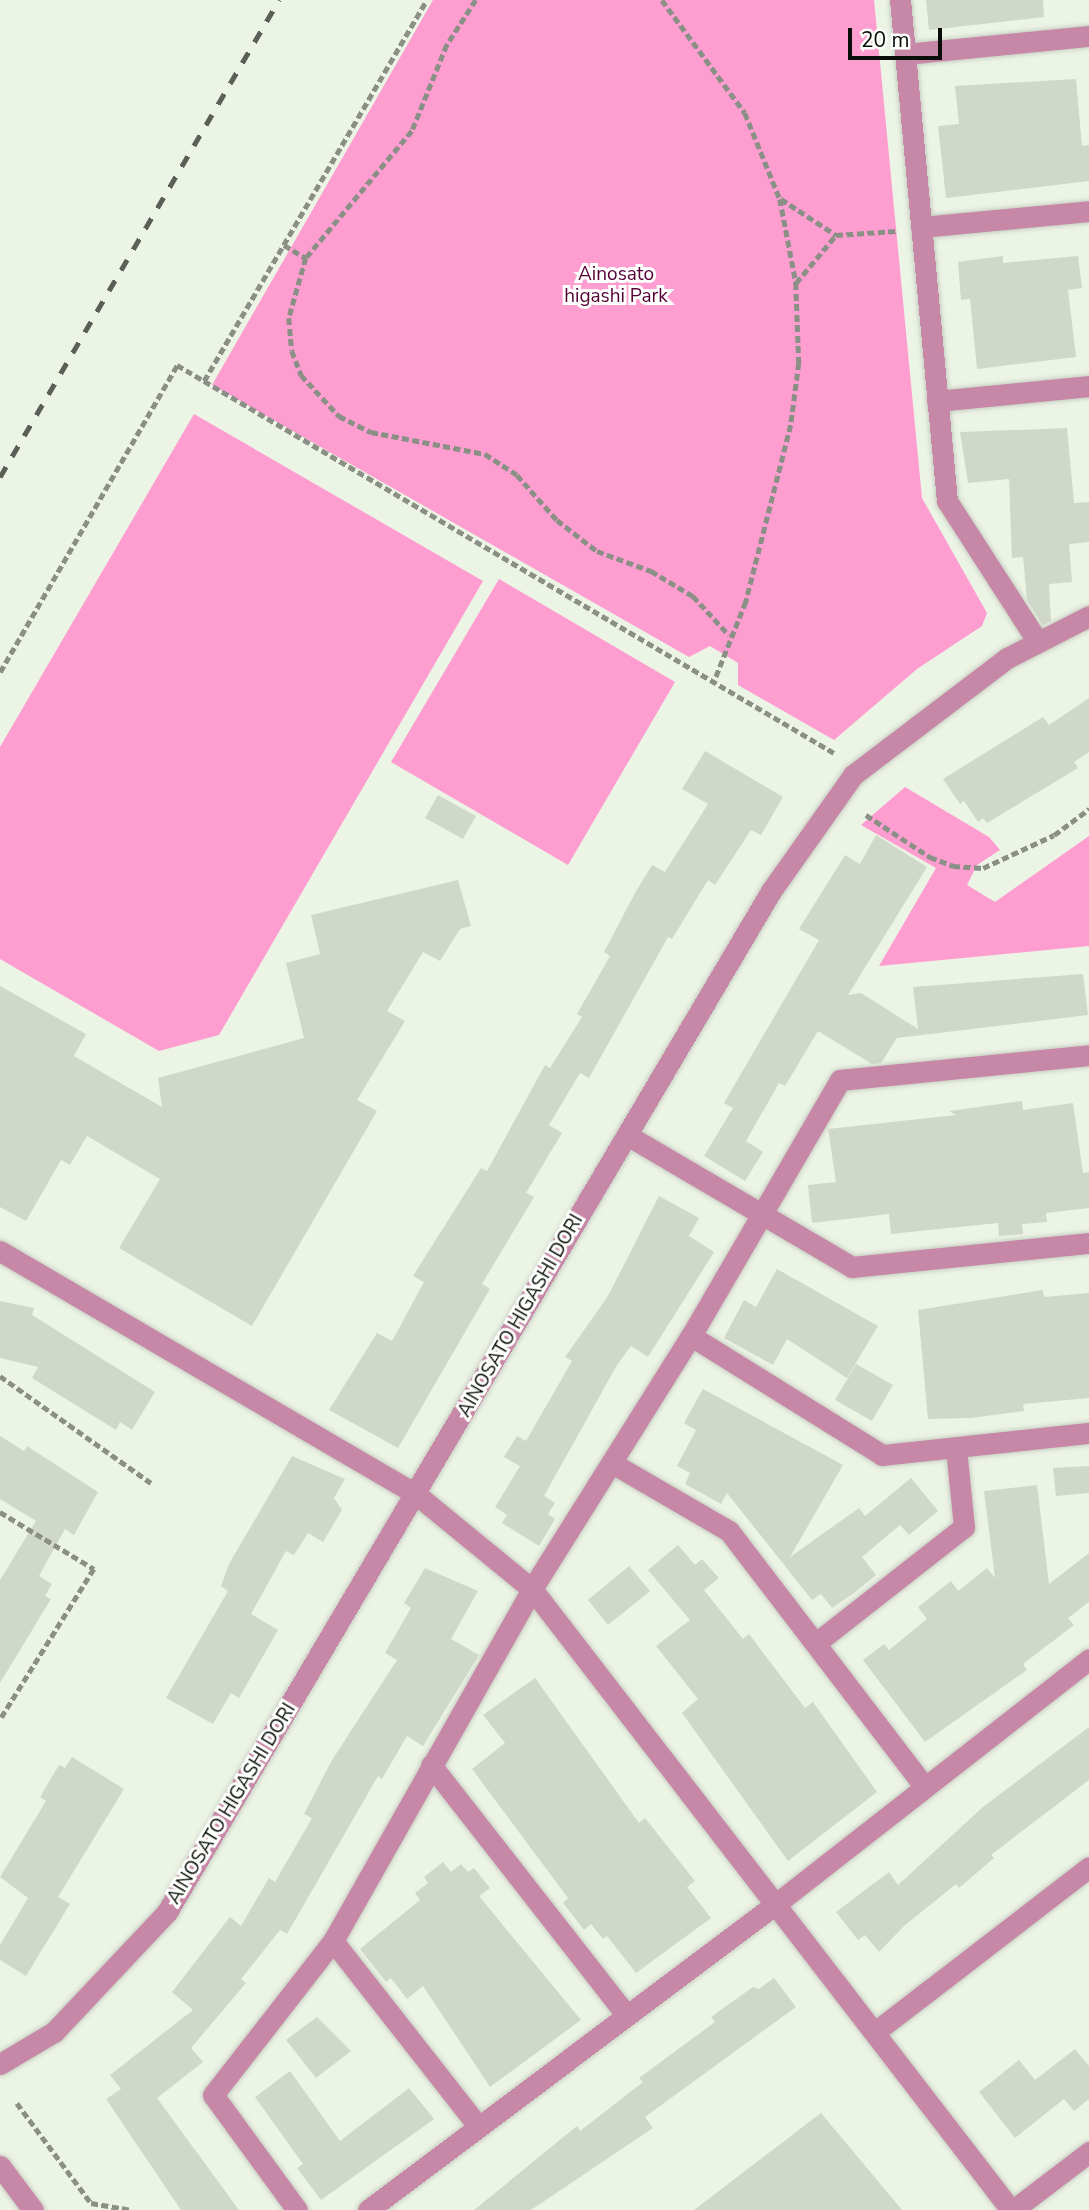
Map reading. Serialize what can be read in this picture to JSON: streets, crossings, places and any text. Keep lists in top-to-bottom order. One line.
{"streets":{"street":["AINOSATO HIGASHI DORI"]},"parks":["Ainosato higashi Park"],"scale_bar":"20 m"}
